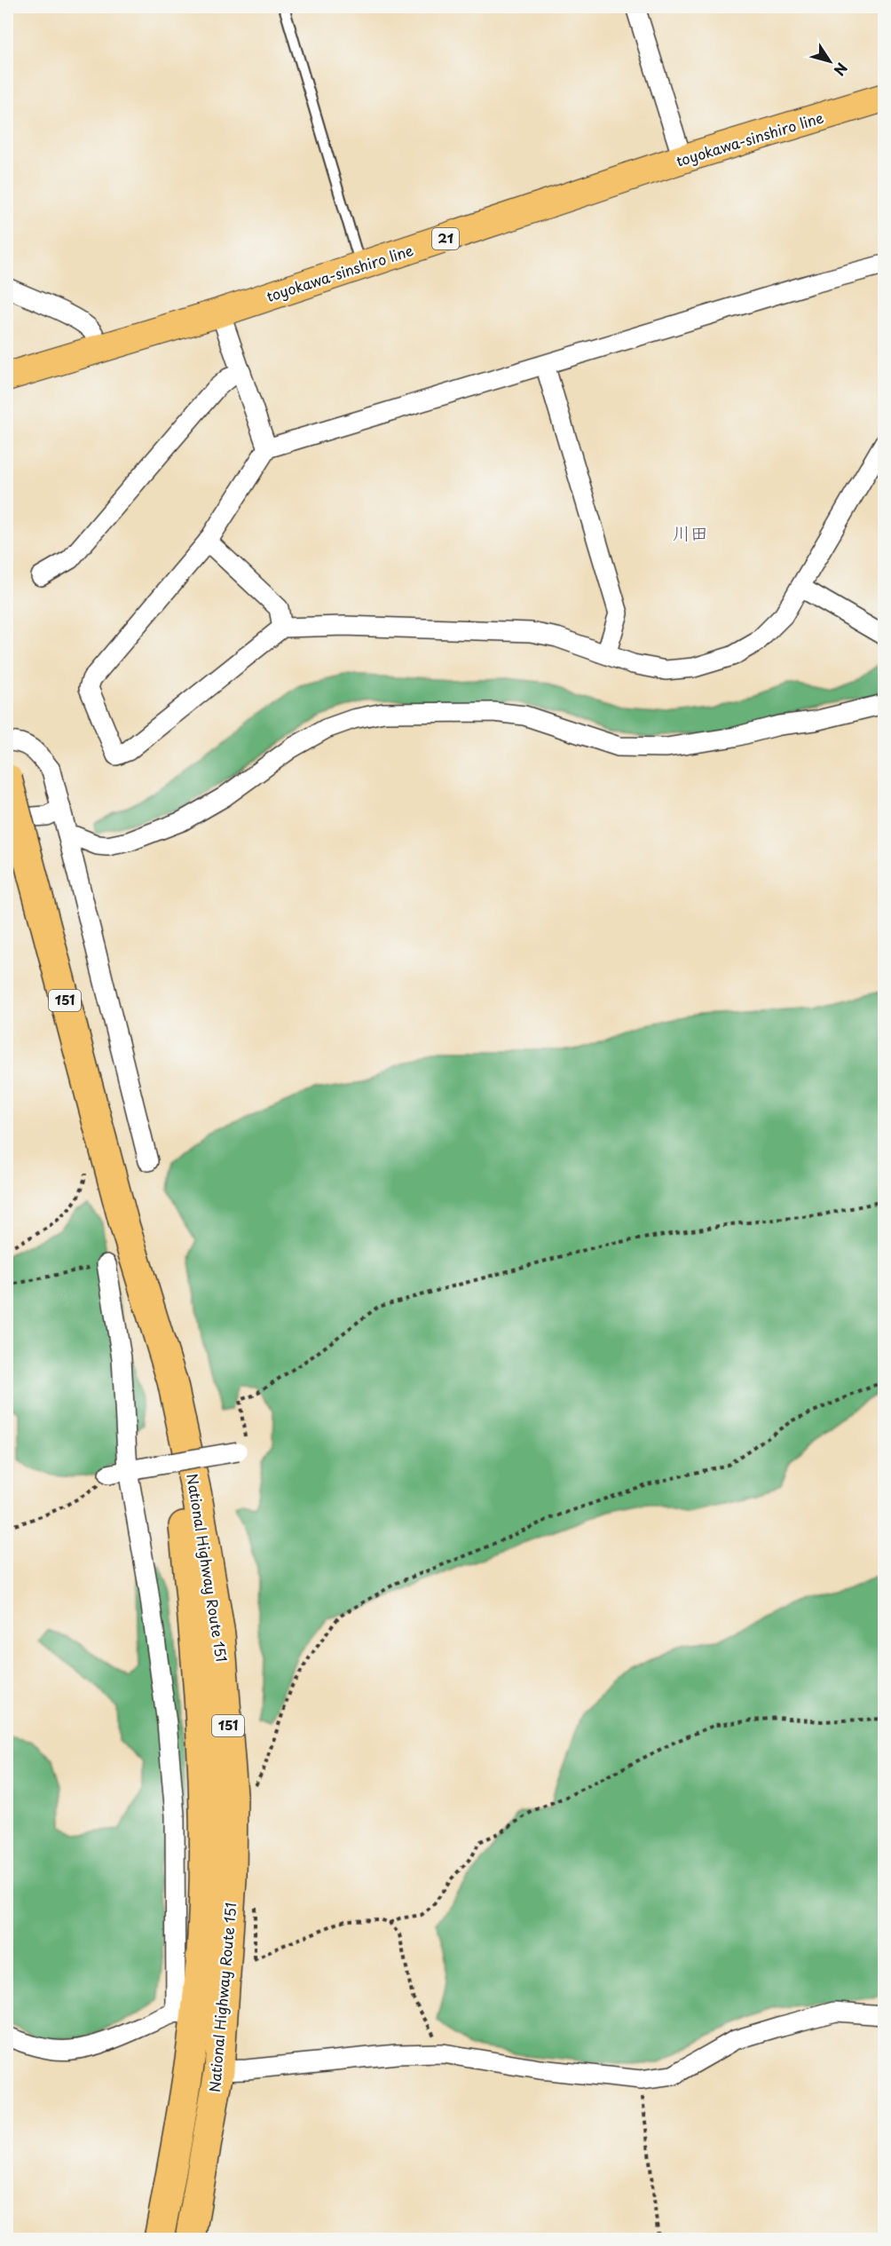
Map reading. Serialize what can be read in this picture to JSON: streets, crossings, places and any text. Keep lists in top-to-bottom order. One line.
{"streets":{"highway":["151","National Highway Route 151"],"main road":["toyokawa-sinshiro line","21"]},"districts":["川田"],"north":"bottom right"}
